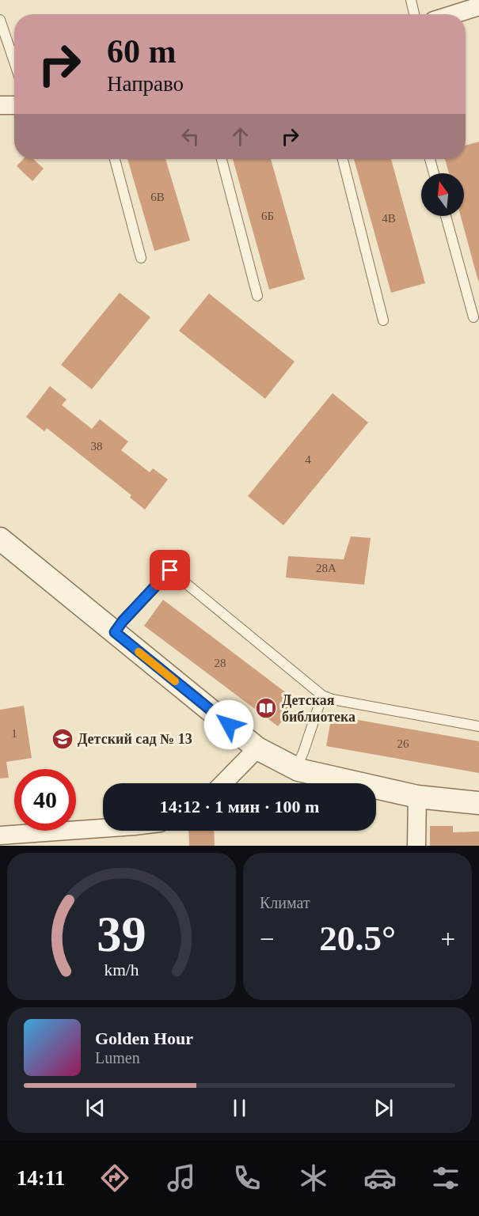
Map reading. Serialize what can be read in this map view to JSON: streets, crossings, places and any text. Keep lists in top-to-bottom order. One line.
{"places":{"library":["Детская библиотека"],"school or university":["Детский сад № 13"]},"house_numbers":["6В","6Б","4В","38","4","28А","28","1","26"],"north":"top","page":{"turn":["60 m","Направо"],"limit":"40","trip":"14:12 · 1 мин · 100 m","tile":"Климат","heat":["−","20.5°","+"],"song":["Golden Hour","Lumen"],"tabs":"14:11","gauge":["39","km/h"]}}
